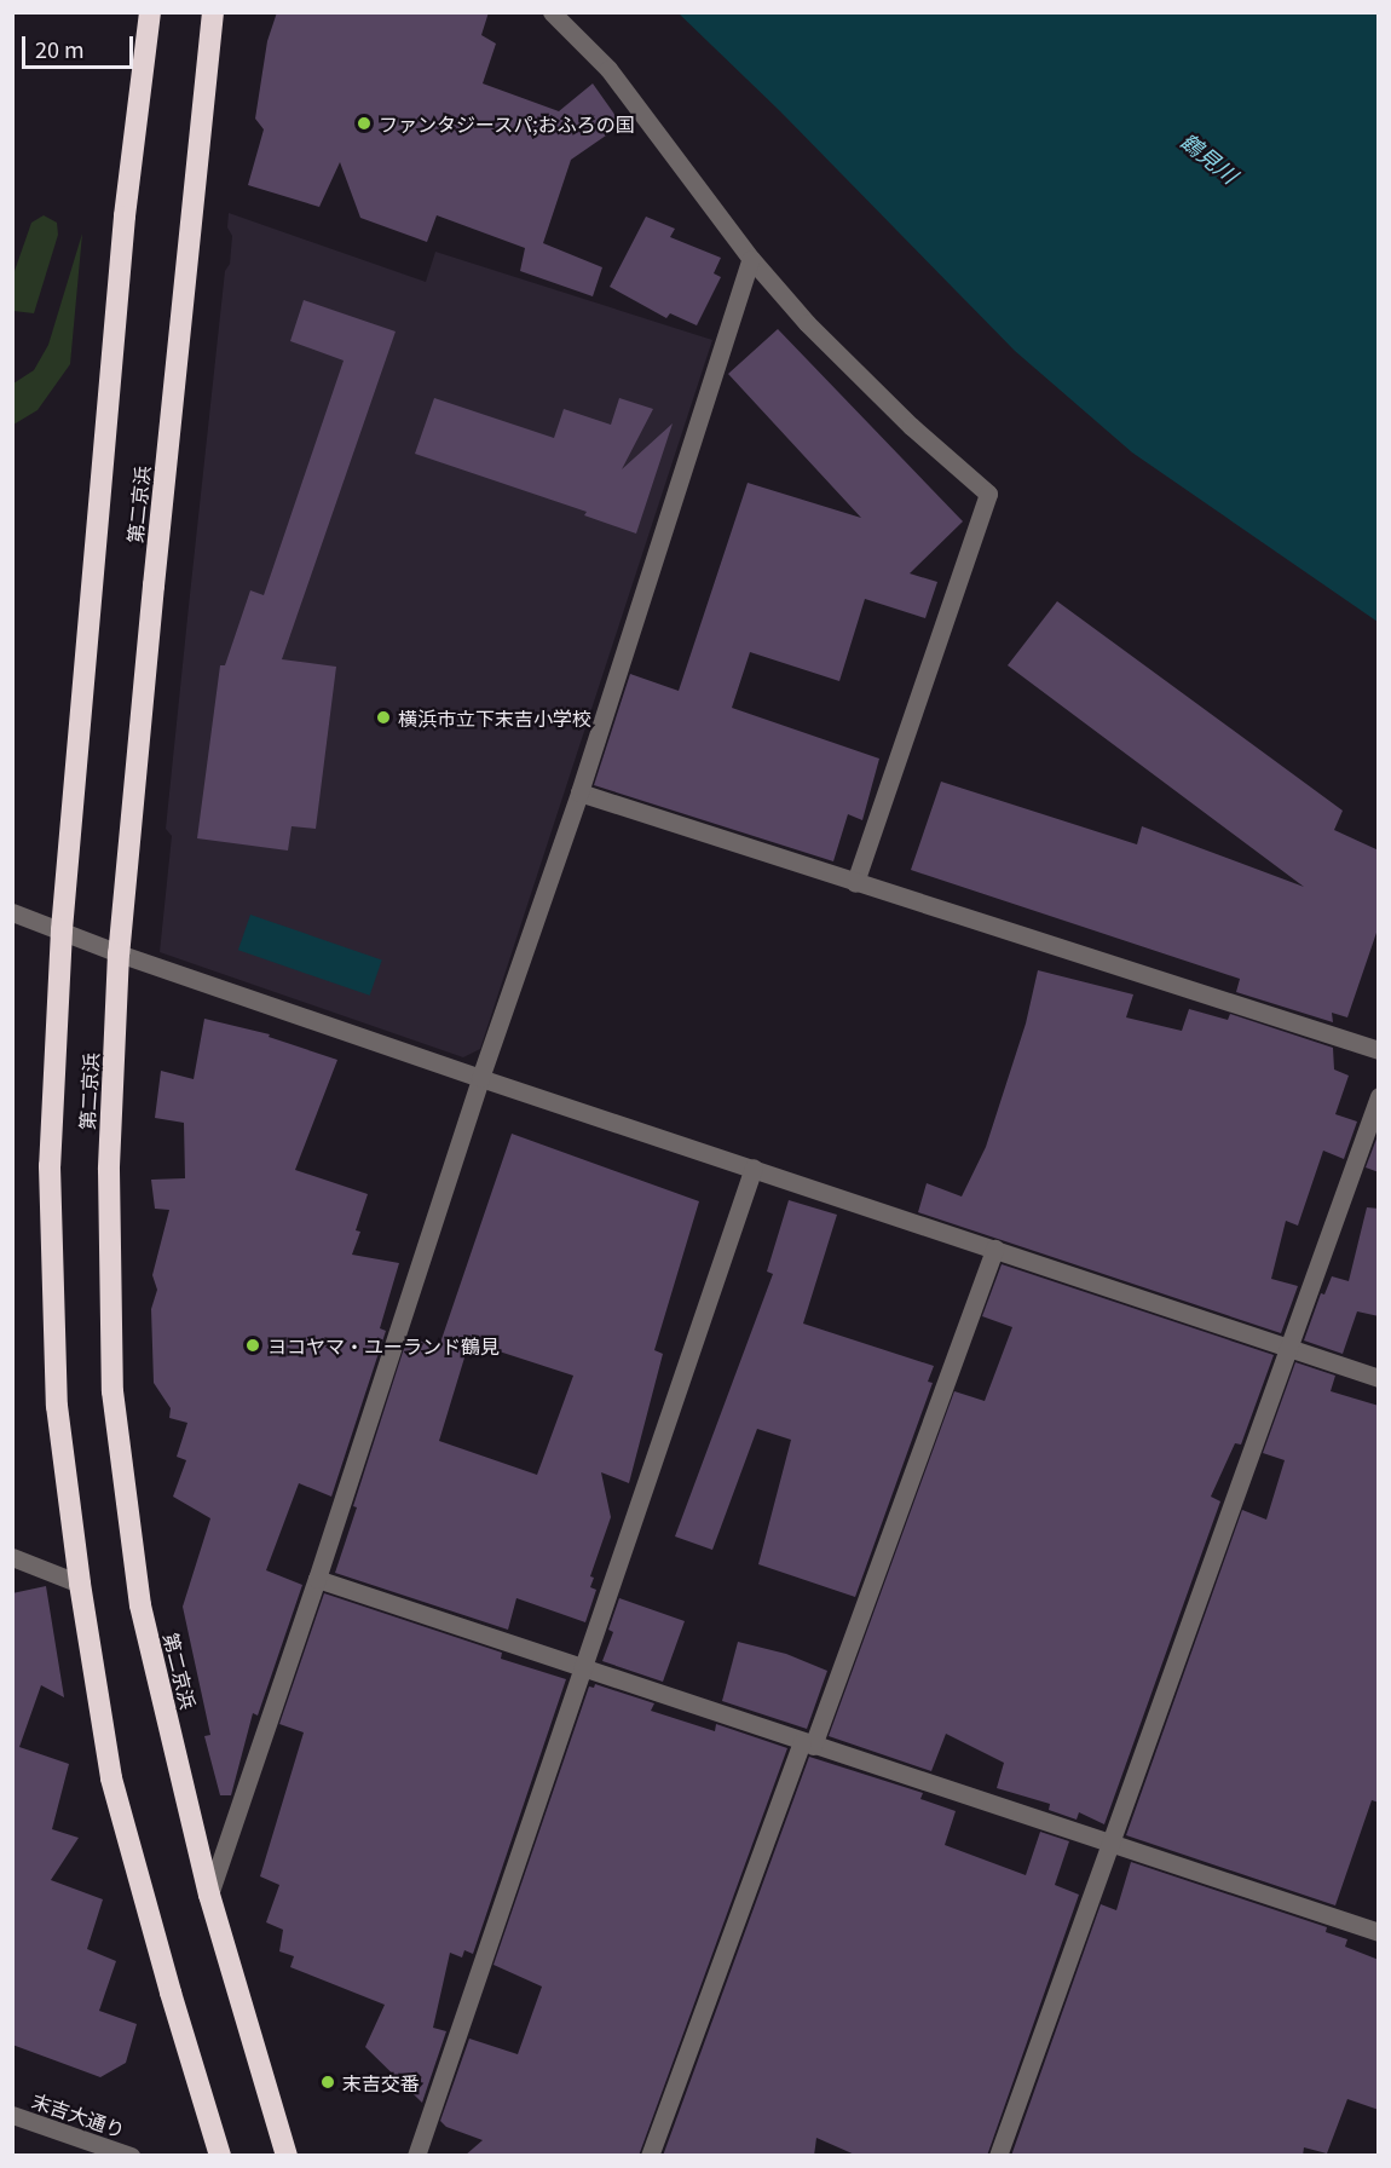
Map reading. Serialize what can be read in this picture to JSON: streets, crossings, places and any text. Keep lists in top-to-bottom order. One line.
{"streets":{"highway":["第二京浜"],"street":["末吉大通り"]},"water":["鶴見川"],"places":["ファンタジースパ;おふろの国","横浜市立下末吉小学校","ヨコヤマ・ユーランド鶴見","末吉交番"],"scale_bar":"20 m"}
